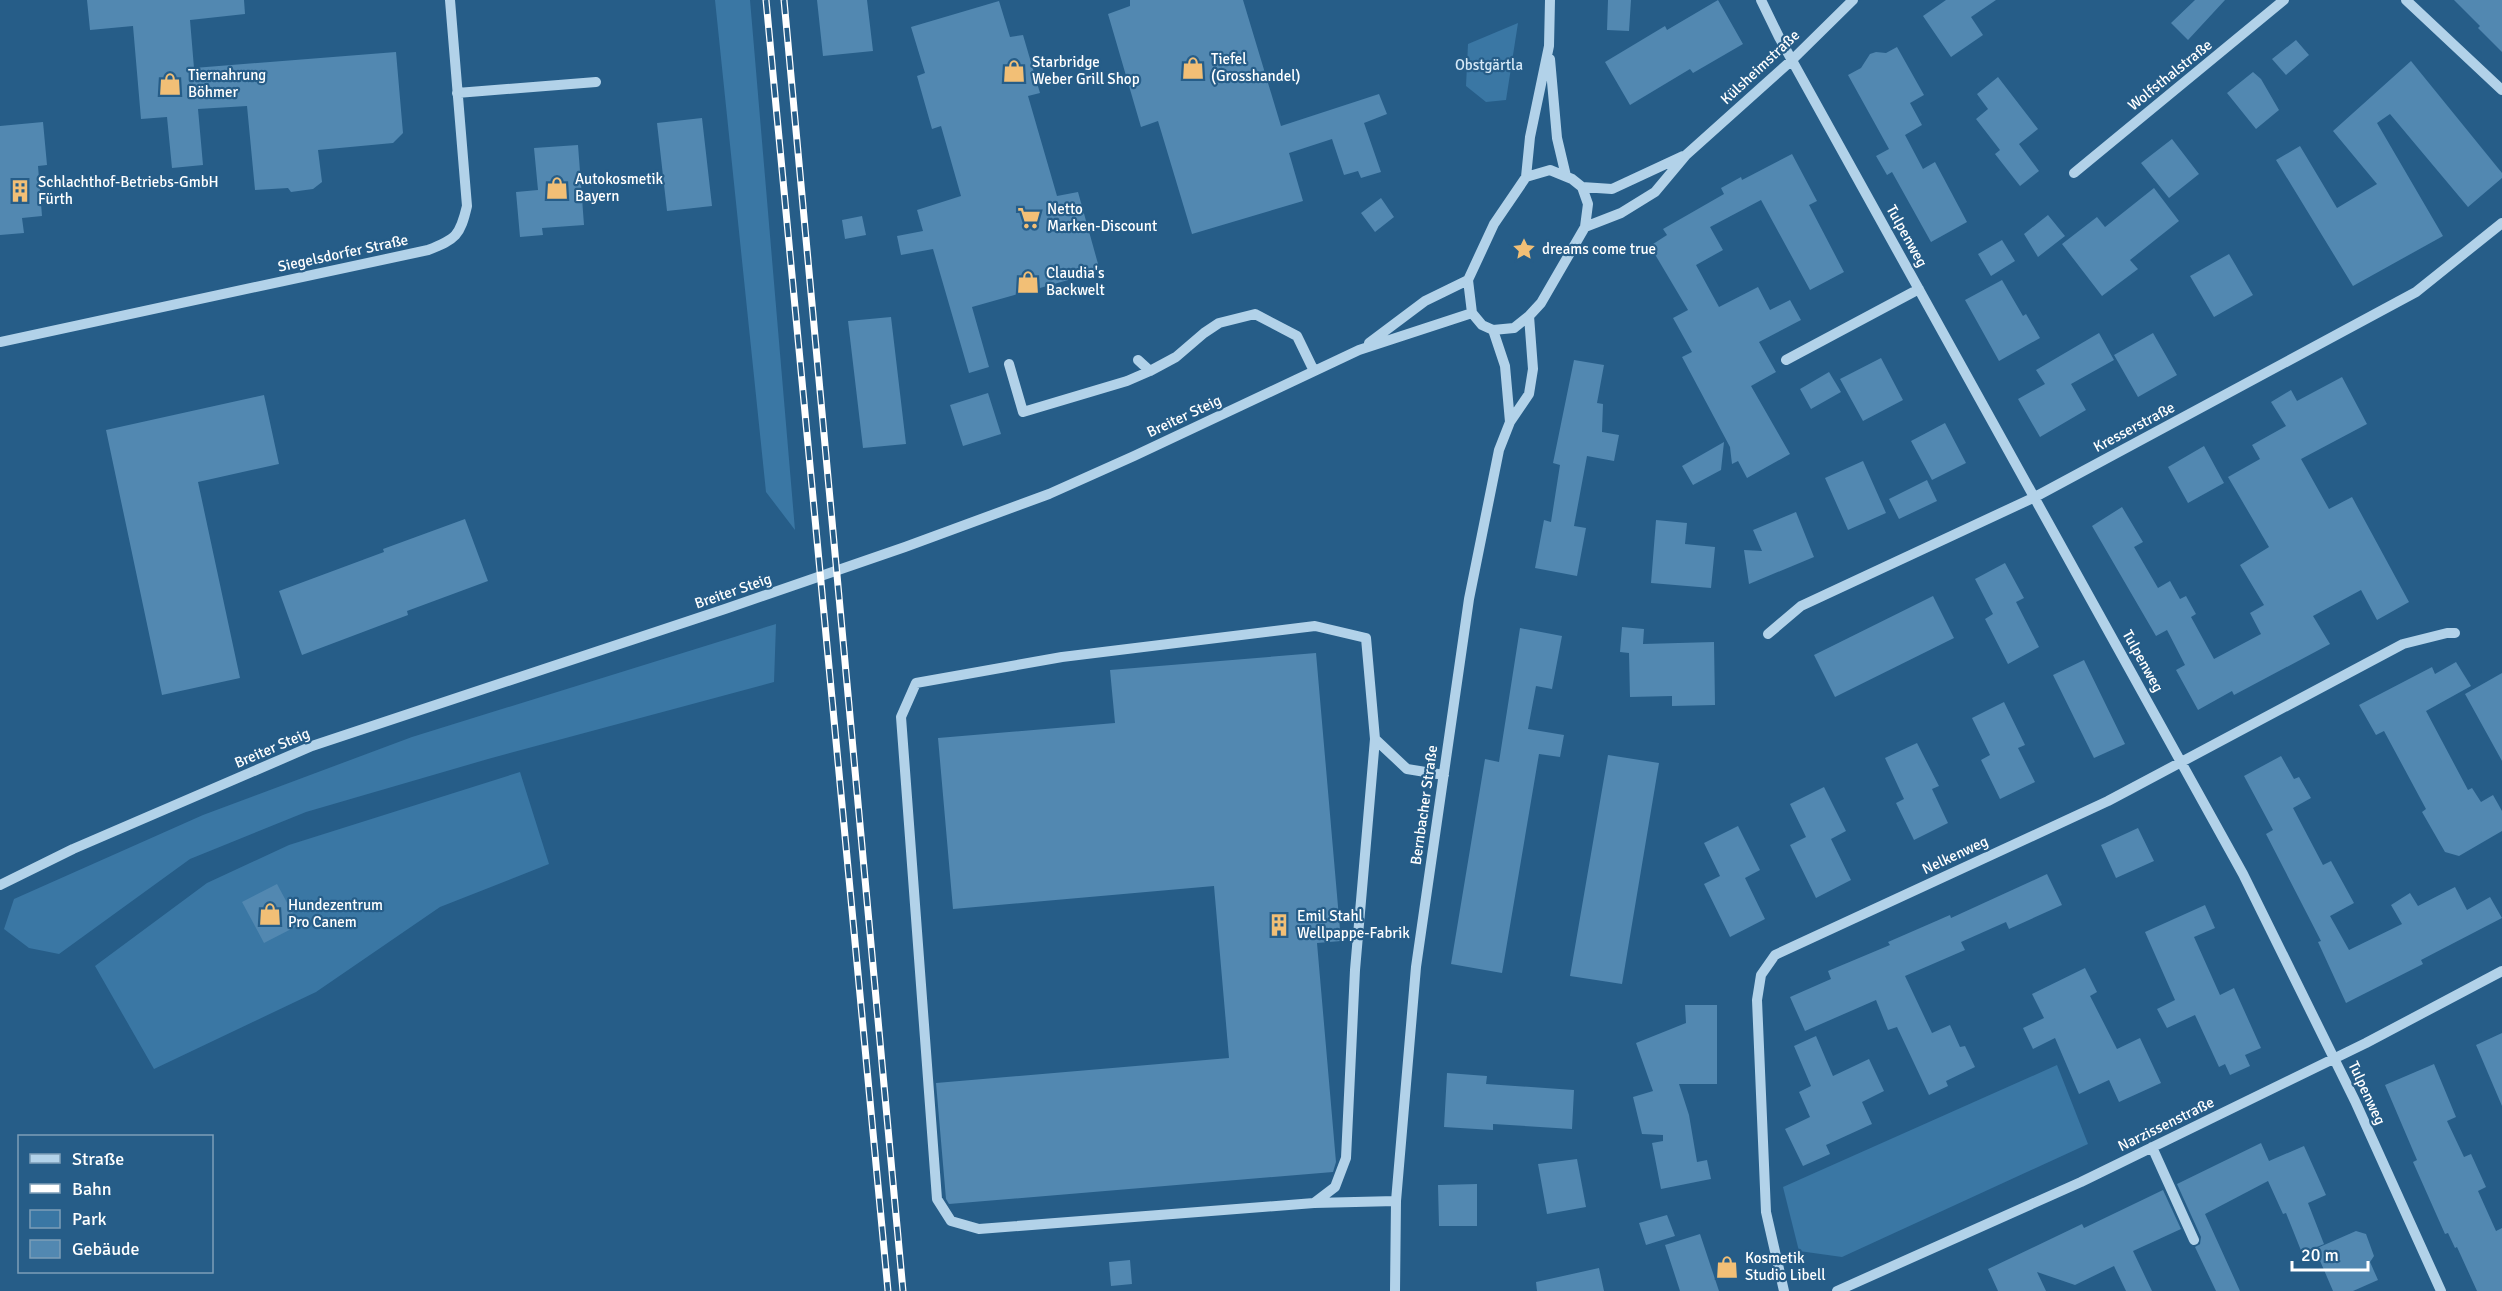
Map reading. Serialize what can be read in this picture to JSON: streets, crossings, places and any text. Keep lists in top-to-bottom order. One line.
{"streets":{"street":["Külsheimstraße","Wolfsthalstraße","Tulpenweg","Siegelsdorfer Straße","Breiter Steig","Kresserstraße","Bernbacher Straße","Nelkenweg","Narzissenstraße"]},"crossings":[["Külsheimstraße","Tulpenweg"],["Tulpenweg","Kresserstraße"],["Tulpenweg","Nelkenweg"],["Tulpenweg","Narzissenstraße"]],"parks":["Obstgärtla"],"places":{"shop":["Tiefel (Grosshandel)","Starbridge Weber Grill Shop","Tiernahrung Böhmer","Autokosmetik Bayern","Claudia's Backwelt","Hundezentrum Pro Canem","Kosmetik Studio Libell"],"building":["Schlachthof-Betriebs-GmbH Fürth","Emil Stahl Wellpappe-Fabrik"],"supermarket":["Netto Marken-Discount"],"place":["dreams come true"]},"legend":["Straße","Bahn","Park","Gebäude"],"scale_bar":"20 m"}
